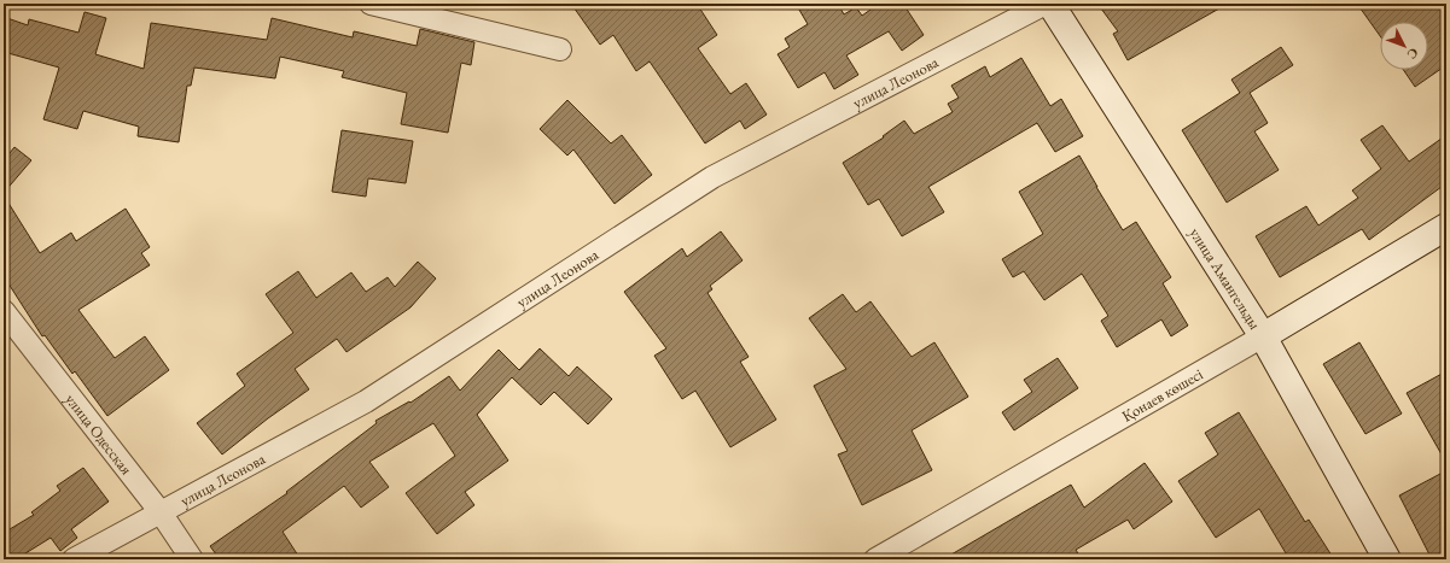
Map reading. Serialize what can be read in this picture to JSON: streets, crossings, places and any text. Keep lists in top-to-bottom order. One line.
{"streets":{"main road":["улица Амангельды","Қонаев көшесі"],"street":["улица Леонова","улица Одесская"]},"crossings":[["улица Леонова","улица Одесская"],["улица Амангельды","Қонаев көшесі"]],"north":"bottom right"}
